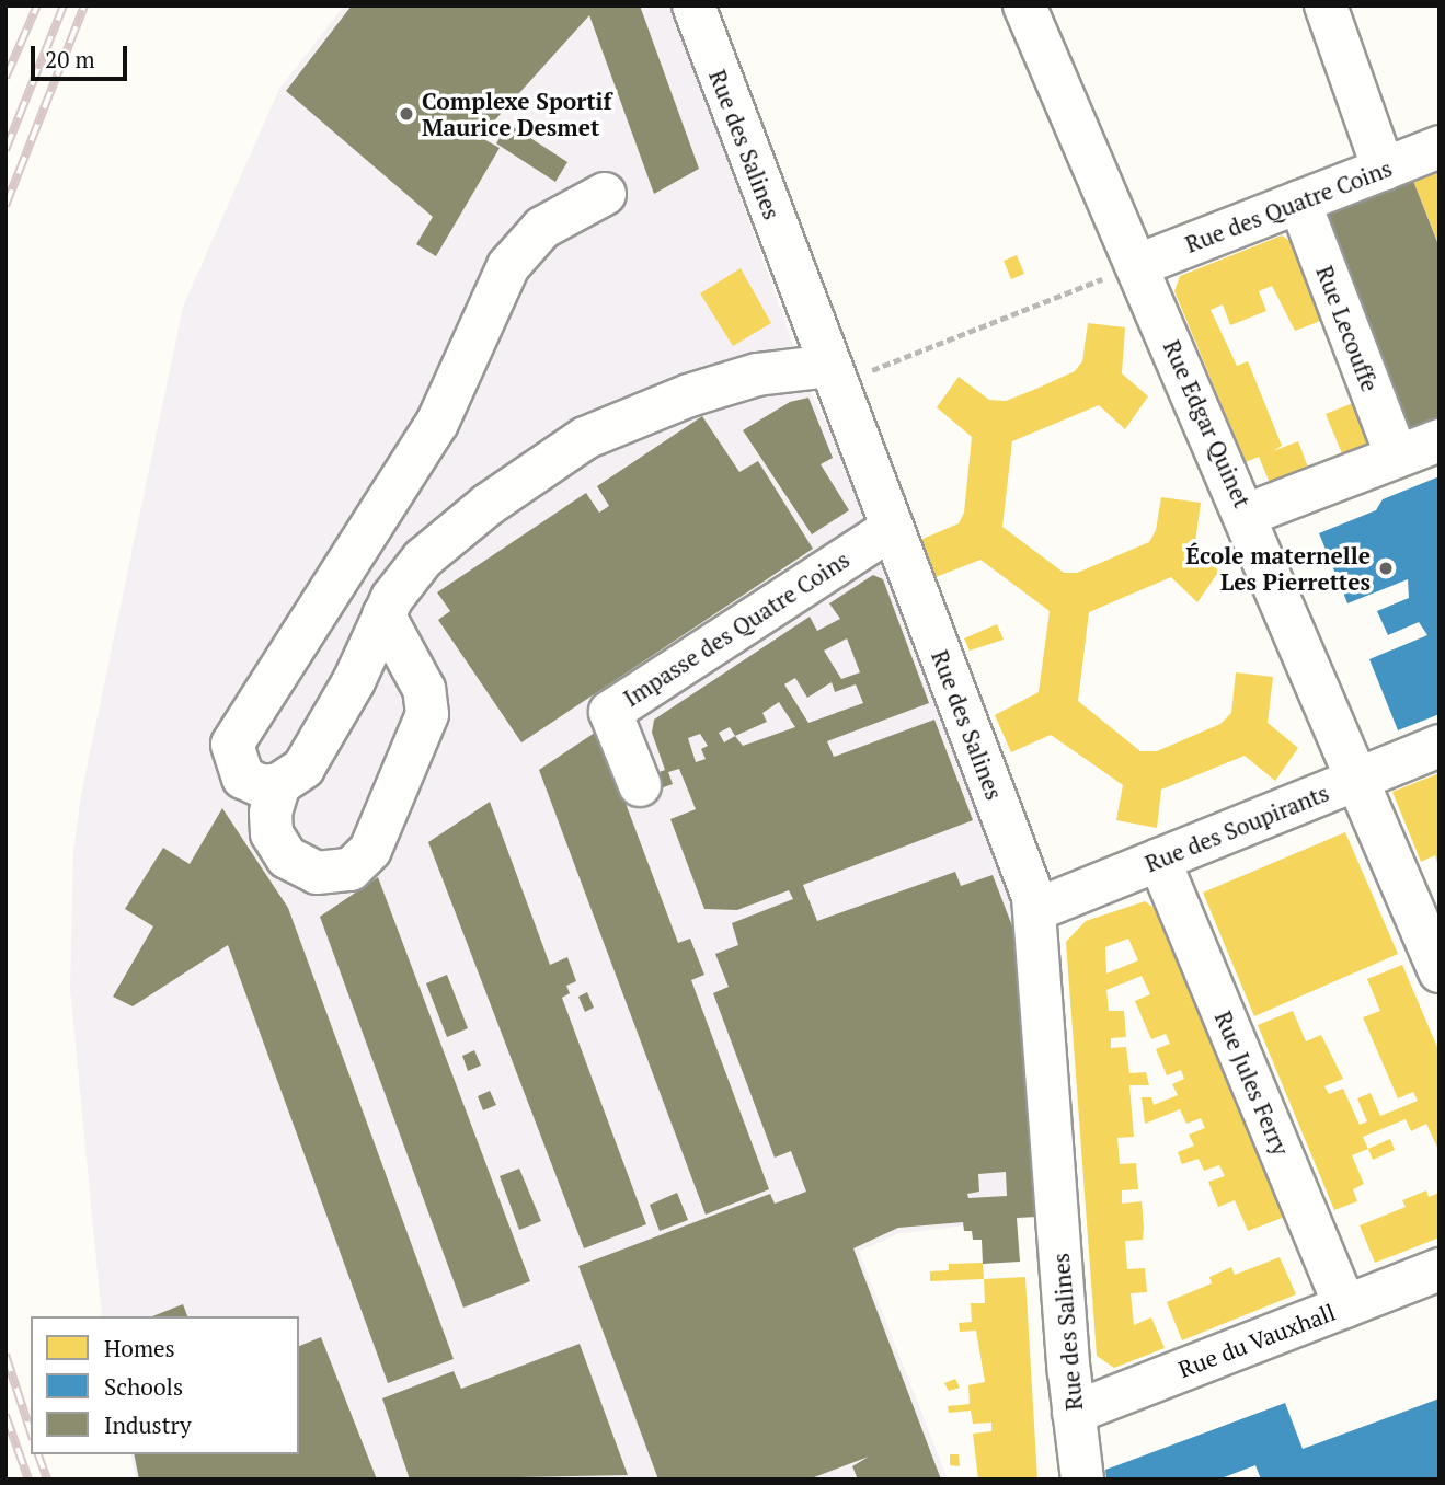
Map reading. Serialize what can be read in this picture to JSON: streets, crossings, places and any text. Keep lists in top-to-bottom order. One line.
{"streets":{"street":["Rue des Salines","Rue des Quatre Coins","Rue Lecouffe","Rue Edgar Quinet","Impasse des Quatre Coins","Rue des Soupirants","Rue Jules Ferry","Rue du Vauxhall"]},"crossings":[["Rue des Salines","Impasse des Quatre Coins"],["Rue des Salines","Rue des Soupirants"],["Rue des Salines","Rue du Vauxhall"],["Rue des Quatre Coins","Rue Lecouffe"],["Rue des Quatre Coins","Rue Edgar Quinet"],["Rue Edgar Quinet","Rue des Soupirants"],["Rue des Soupirants","Rue Jules Ferry"],["Rue Jules Ferry","Rue du Vauxhall"]],"places":["Complexe Sportif Maurice Desmet","École maternelle Les Pierrettes"],"legend":["Homes","Schools","Industry"],"scale_bar":"20 m"}
